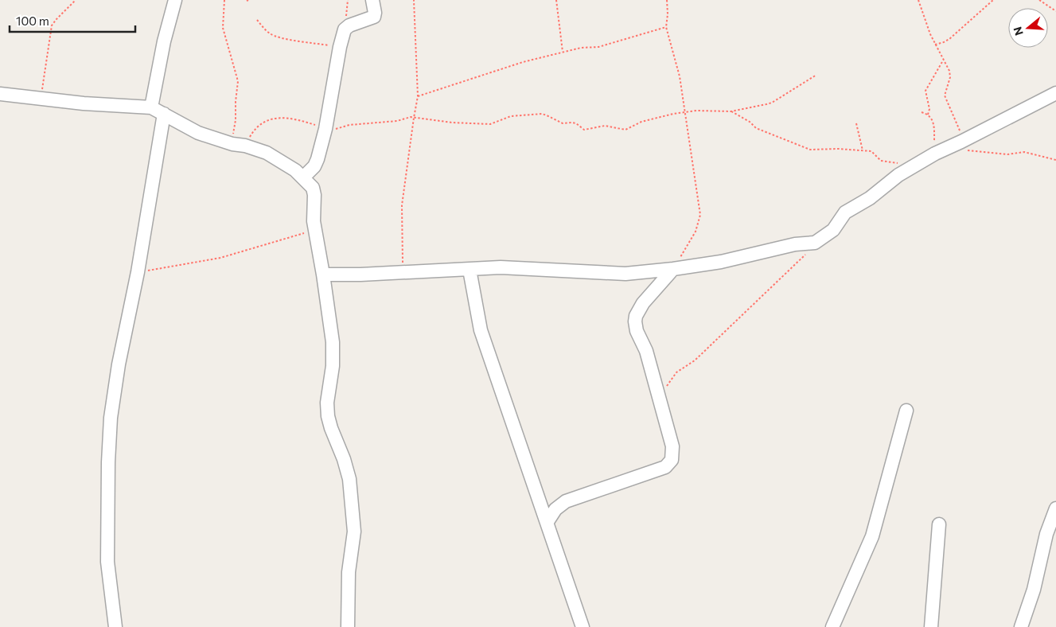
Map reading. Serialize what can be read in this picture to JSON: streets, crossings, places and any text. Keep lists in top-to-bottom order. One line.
{"scale_bar":"100 m","north":"left"}
